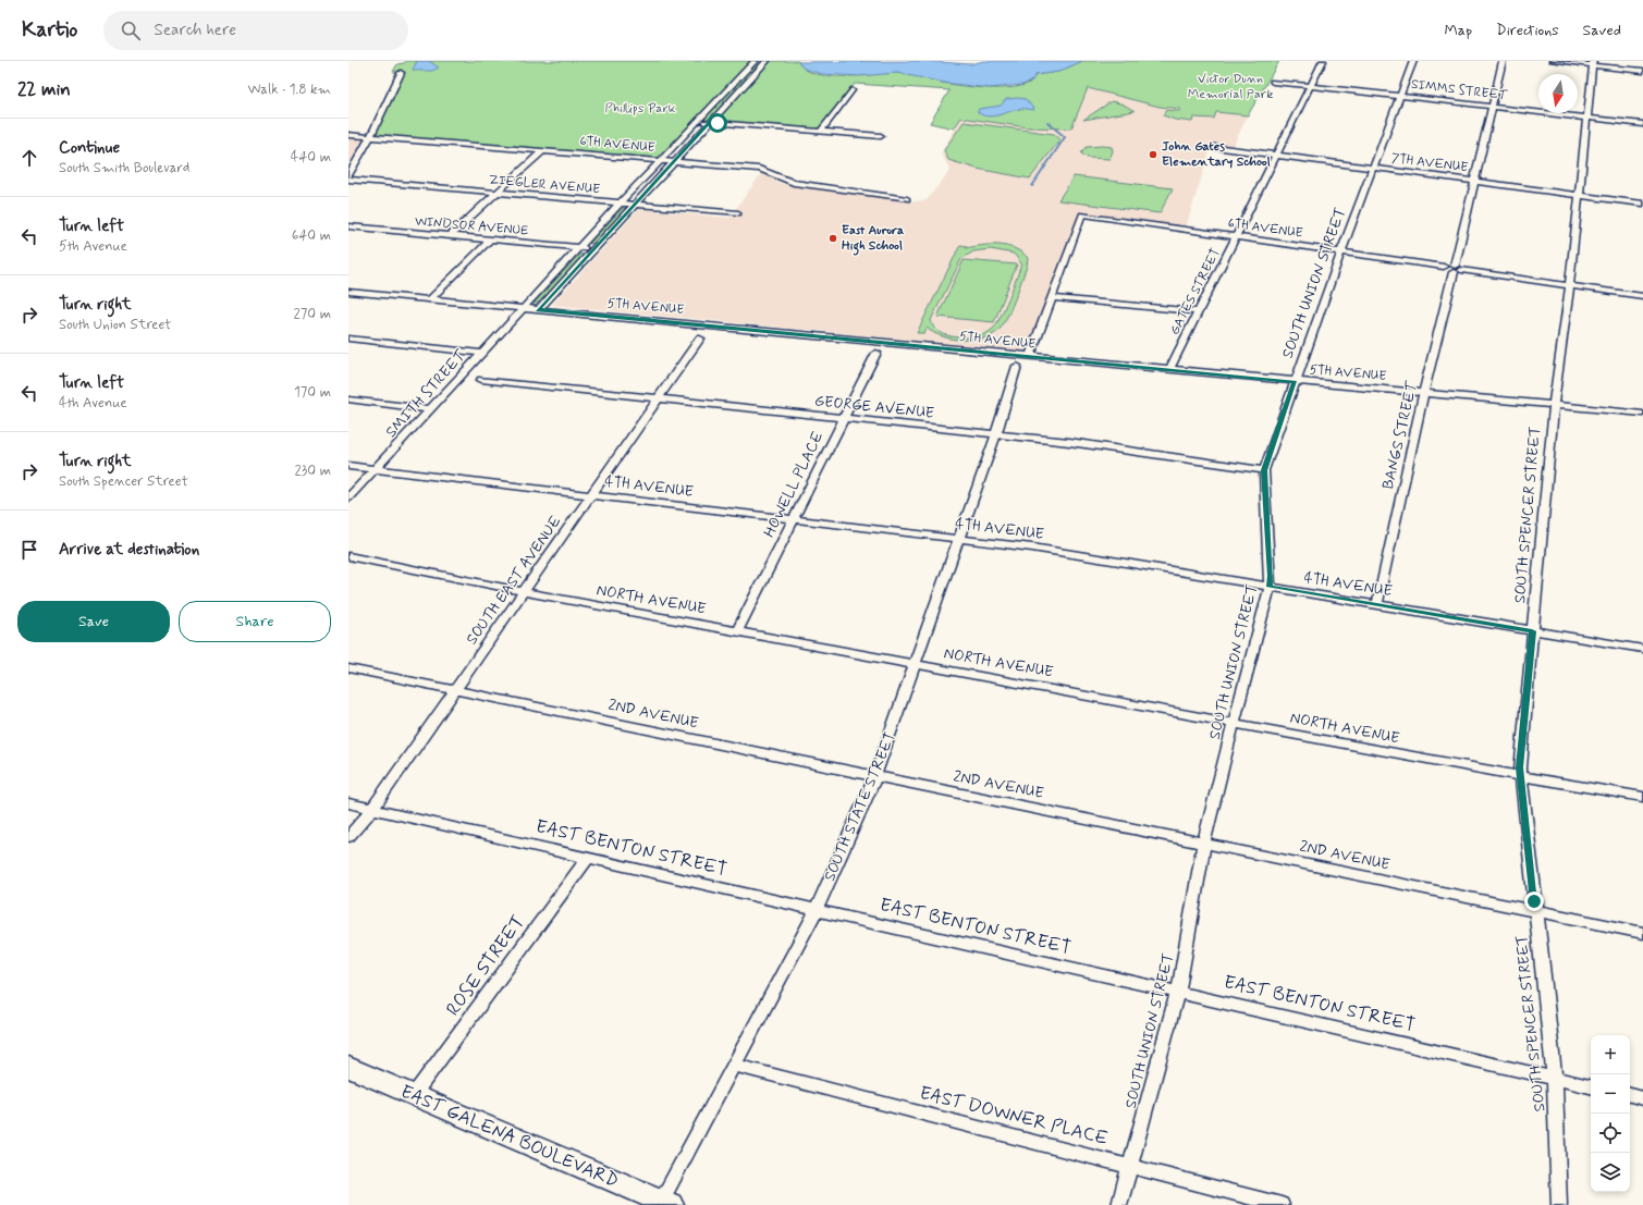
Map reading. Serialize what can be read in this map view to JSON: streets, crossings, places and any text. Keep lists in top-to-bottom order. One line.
{"streets":{"main road":["EAST GALENA BOULEVARD"],"street":["SIMMS STREET","6TH AVENUE","7TH AVENUE","ZIEGLER AVENUE","WINDSOR AVENUE","SOUTH UNION STREET","GATES STREET","5TH AVENUE","SMITH STREET","GEORGE AVENUE","BANGS STREET","HOWELL PLACE","4TH AVENUE","SOUTH SPENCER STREET","SOUTH EAST AVENUE","NORTH AVENUE","2ND AVENUE","SOUTH STATE STREET","EAST BENTON STREET","ROSE STREET","EAST DOWNER PLACE"]},"crossings":[["SIMMS STREET","SOUTH UNION STREET"],["SIMMS STREET","GATES STREET"],["SIMMS STREET","BANGS STREET"],["SIMMS STREET","SOUTH SPENCER STREET"],["6TH AVENUE","SOUTH UNION STREET"],["6TH AVENUE","GATES STREET"],["6TH AVENUE","SMITH STREET"],["6TH AVENUE","BANGS STREET"],["7TH AVENUE","SOUTH UNION STREET"],["7TH AVENUE","GATES STREET"],["7TH AVENUE","BANGS STREET"],["7TH AVENUE","SOUTH SPENCER STREET"],["ZIEGLER AVENUE","SMITH STREET"],["WINDSOR AVENUE","SMITH STREET"],["SOUTH UNION STREET","5TH AVENUE"],["SOUTH UNION STREET","GEORGE AVENUE"],["SOUTH UNION STREET","4TH AVENUE"],["SOUTH UNION STREET","NORTH AVENUE"],["SOUTH UNION STREET","2ND AVENUE"],["SOUTH UNION STREET","EAST BENTON STREET"],["SOUTH UNION STREET","EAST DOWNER PLACE"],["GATES STREET","5TH AVENUE"],["5TH AVENUE","SMITH STREET"],["5TH AVENUE","BANGS STREET"],["5TH AVENUE","SOUTH SPENCER STREET"],["SMITH STREET","4TH AVENUE"],["GEORGE AVENUE","HOWELL PLACE"],["GEORGE AVENUE","SOUTH EAST AVENUE"],["GEORGE AVENUE","SOUTH STATE STREET"],["BANGS STREET","4TH AVENUE"],["HOWELL PLACE","4TH AVENUE"],["HOWELL PLACE","NORTH AVENUE"],["4TH AVENUE","SOUTH SPENCER STREET"],["4TH AVENUE","SOUTH EAST AVENUE"],["4TH AVENUE","SOUTH STATE STREET"],["SOUTH SPENCER STREET","NORTH AVENUE"],["SOUTH SPENCER STREET","2ND AVENUE"],["SOUTH SPENCER STREET","EAST BENTON STREET"],["SOUTH EAST AVENUE","NORTH AVENUE"],["SOUTH EAST AVENUE","2ND AVENUE"],["SOUTH EAST AVENUE","EAST BENTON STREET"],["NORTH AVENUE","SOUTH STATE STREET"],["2ND AVENUE","SOUTH STATE STREET"],["SOUTH STATE STREET","EAST BENTON STREET"],["SOUTH STATE STREET","EAST DOWNER PLACE"],["SOUTH STATE STREET","EAST GALENA BOULEVARD"],["EAST BENTON STREET","ROSE STREET"],["ROSE STREET","EAST GALENA BOULEVARD"]],"parks":["Victor Dunn Memorial Park","Phillips Park"],"places":["John Gates Elementary School","East Aurora High School"],"north":"bottom","page":{"header":"Kartio","search":"Search here","nav":["Map","Directions","Saved"],"heading":["22 min","Walk · 1.8 km"],"list":[["Continue","South Smith Boulevard","440 m"],["Turn left","5th Avenue","640 m"],["Turn right","South Union Street","270 m"],["Turn left","4th Avenue","170 m"],["Turn right","South Spencer Street","230 m"],"Arrive at destination"],"buttons":["Save","Share"],"map_buttons":["+","−"]}}
